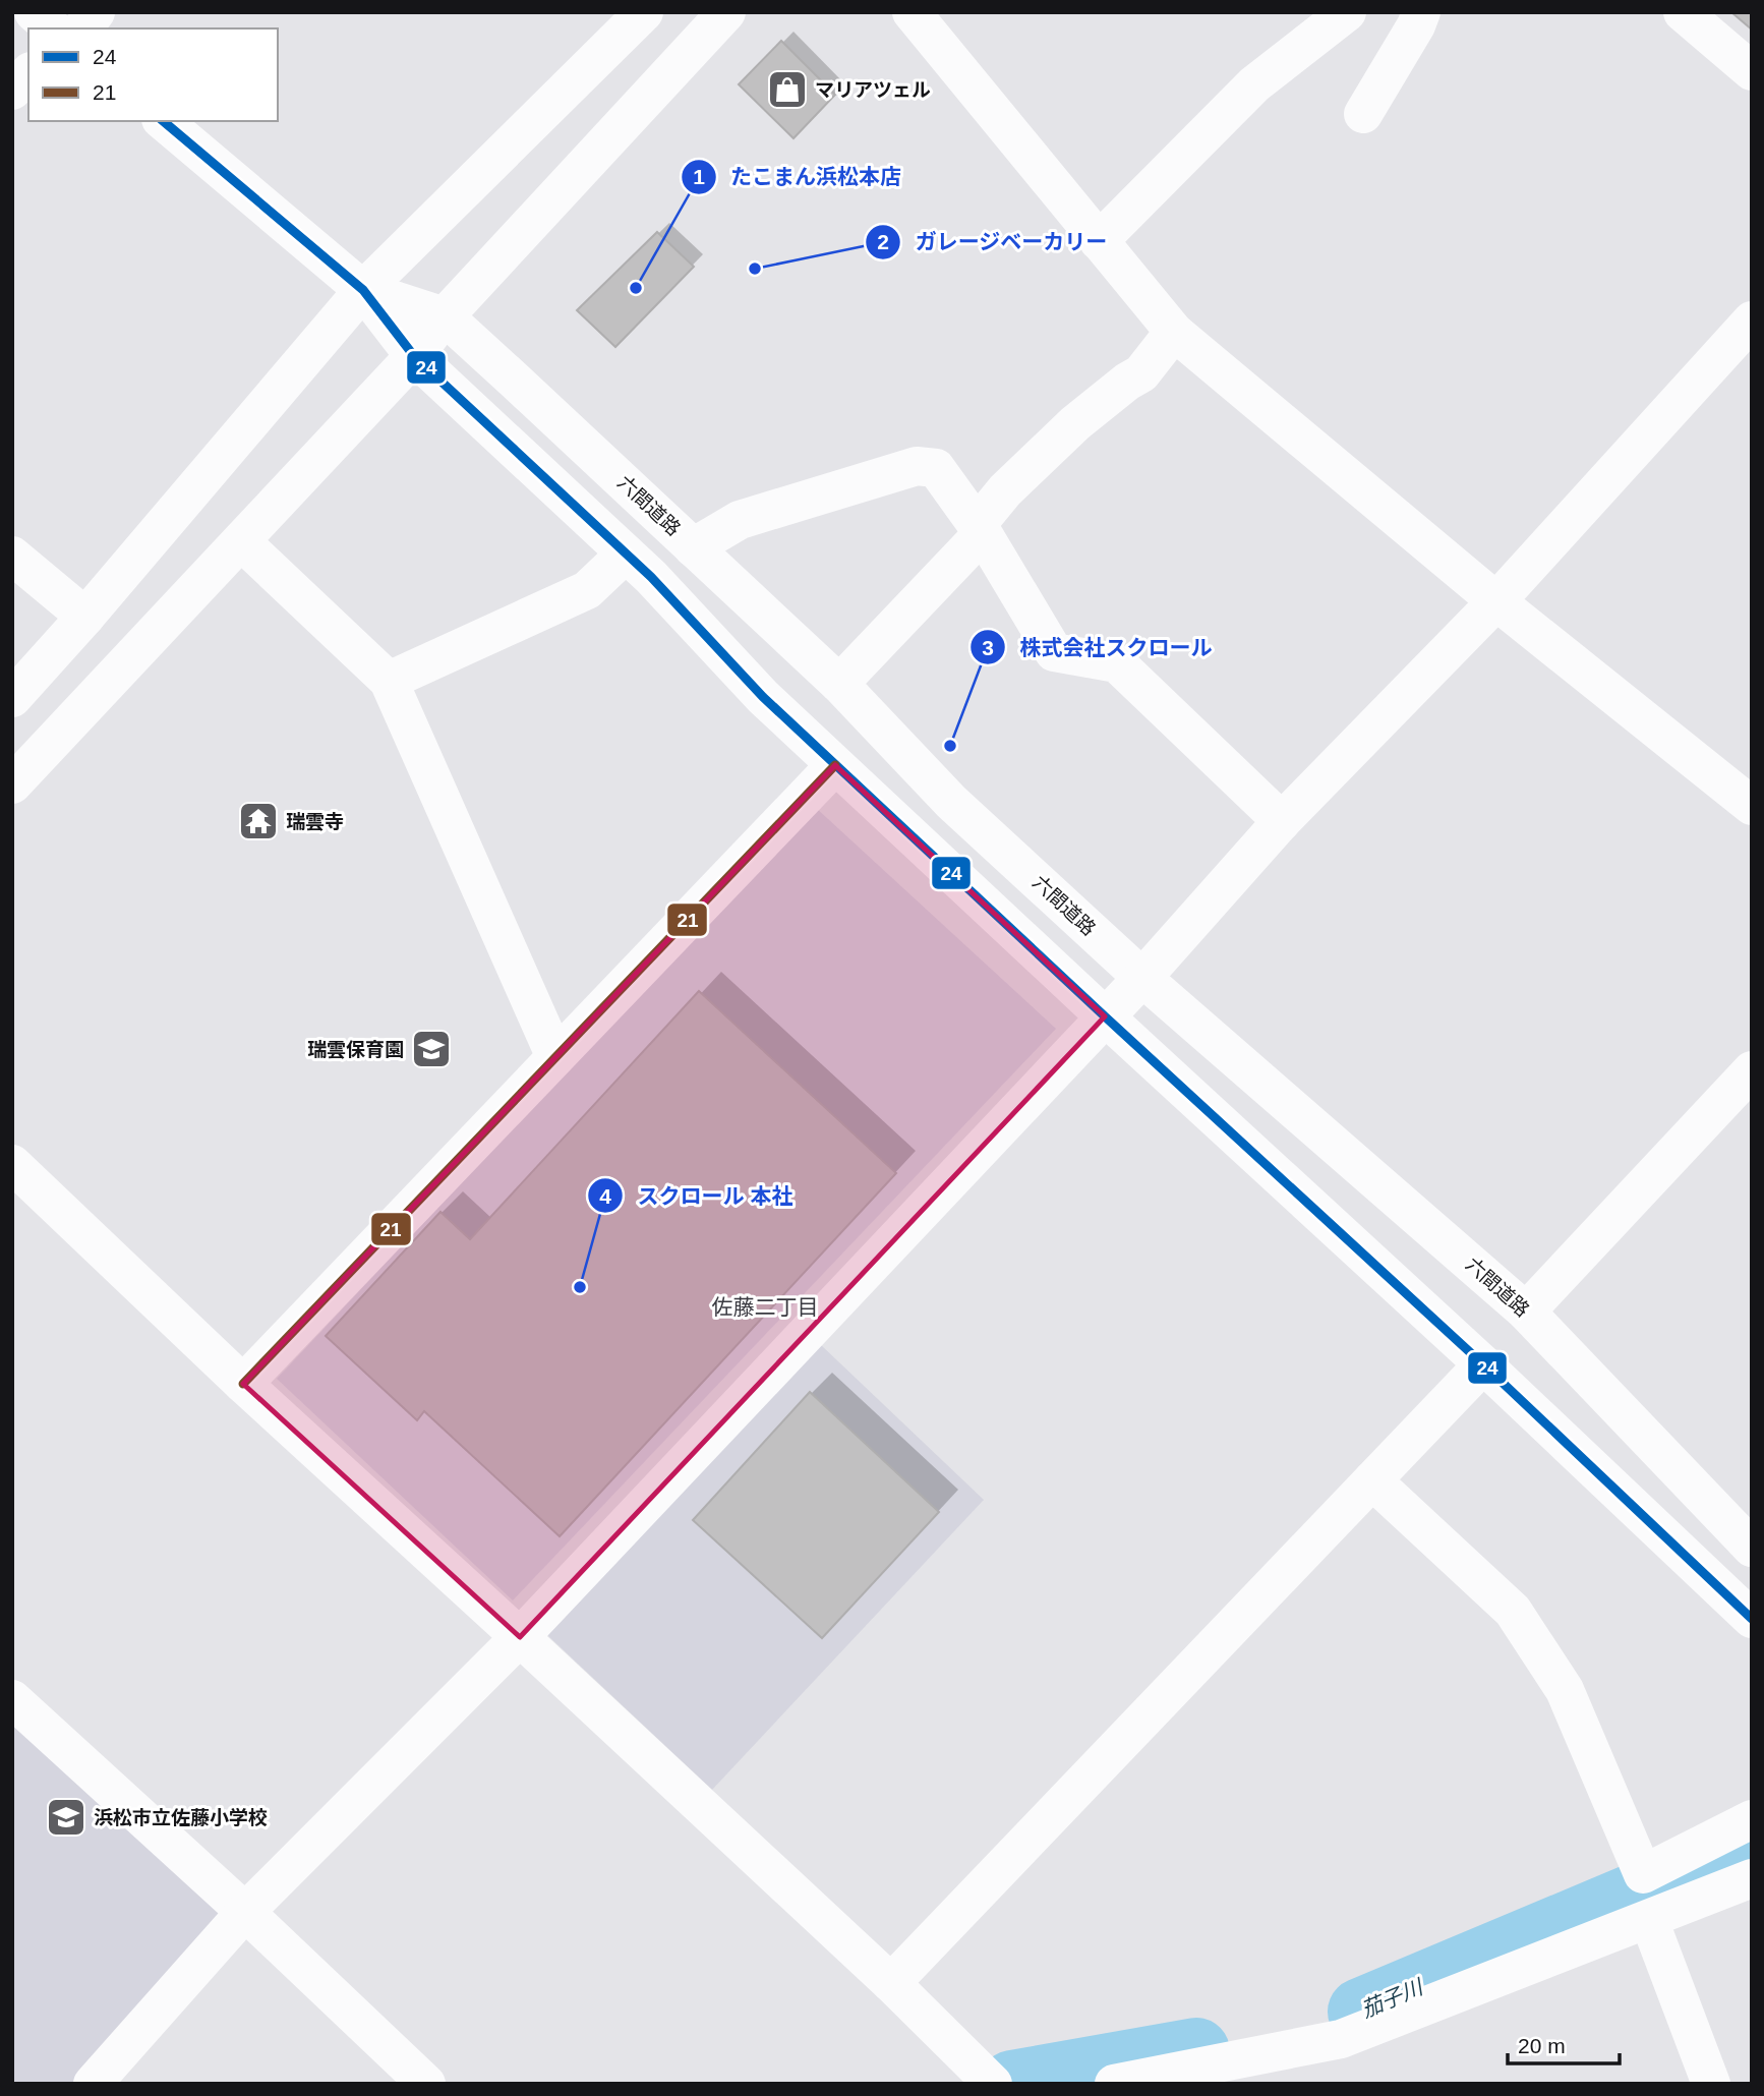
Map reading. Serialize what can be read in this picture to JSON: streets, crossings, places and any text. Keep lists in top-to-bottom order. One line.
{"streets":{"street":["六間道路"]},"districts":["佐藤二丁目"],"water":["茄子川"],"places":{"shop":["マリアツェル"],"other":["ガレージベーカリー","たこまん浜松本店","株式会社スクロール","スクロール 本社"],"temple":["瑞雲寺"],"school or university":["瑞雲保育園","浜松市立佐藤小学校"]},"lines":["transit line 24","transit line 21"],"legend":["24","21"],"scale_bar":"20 m"}
